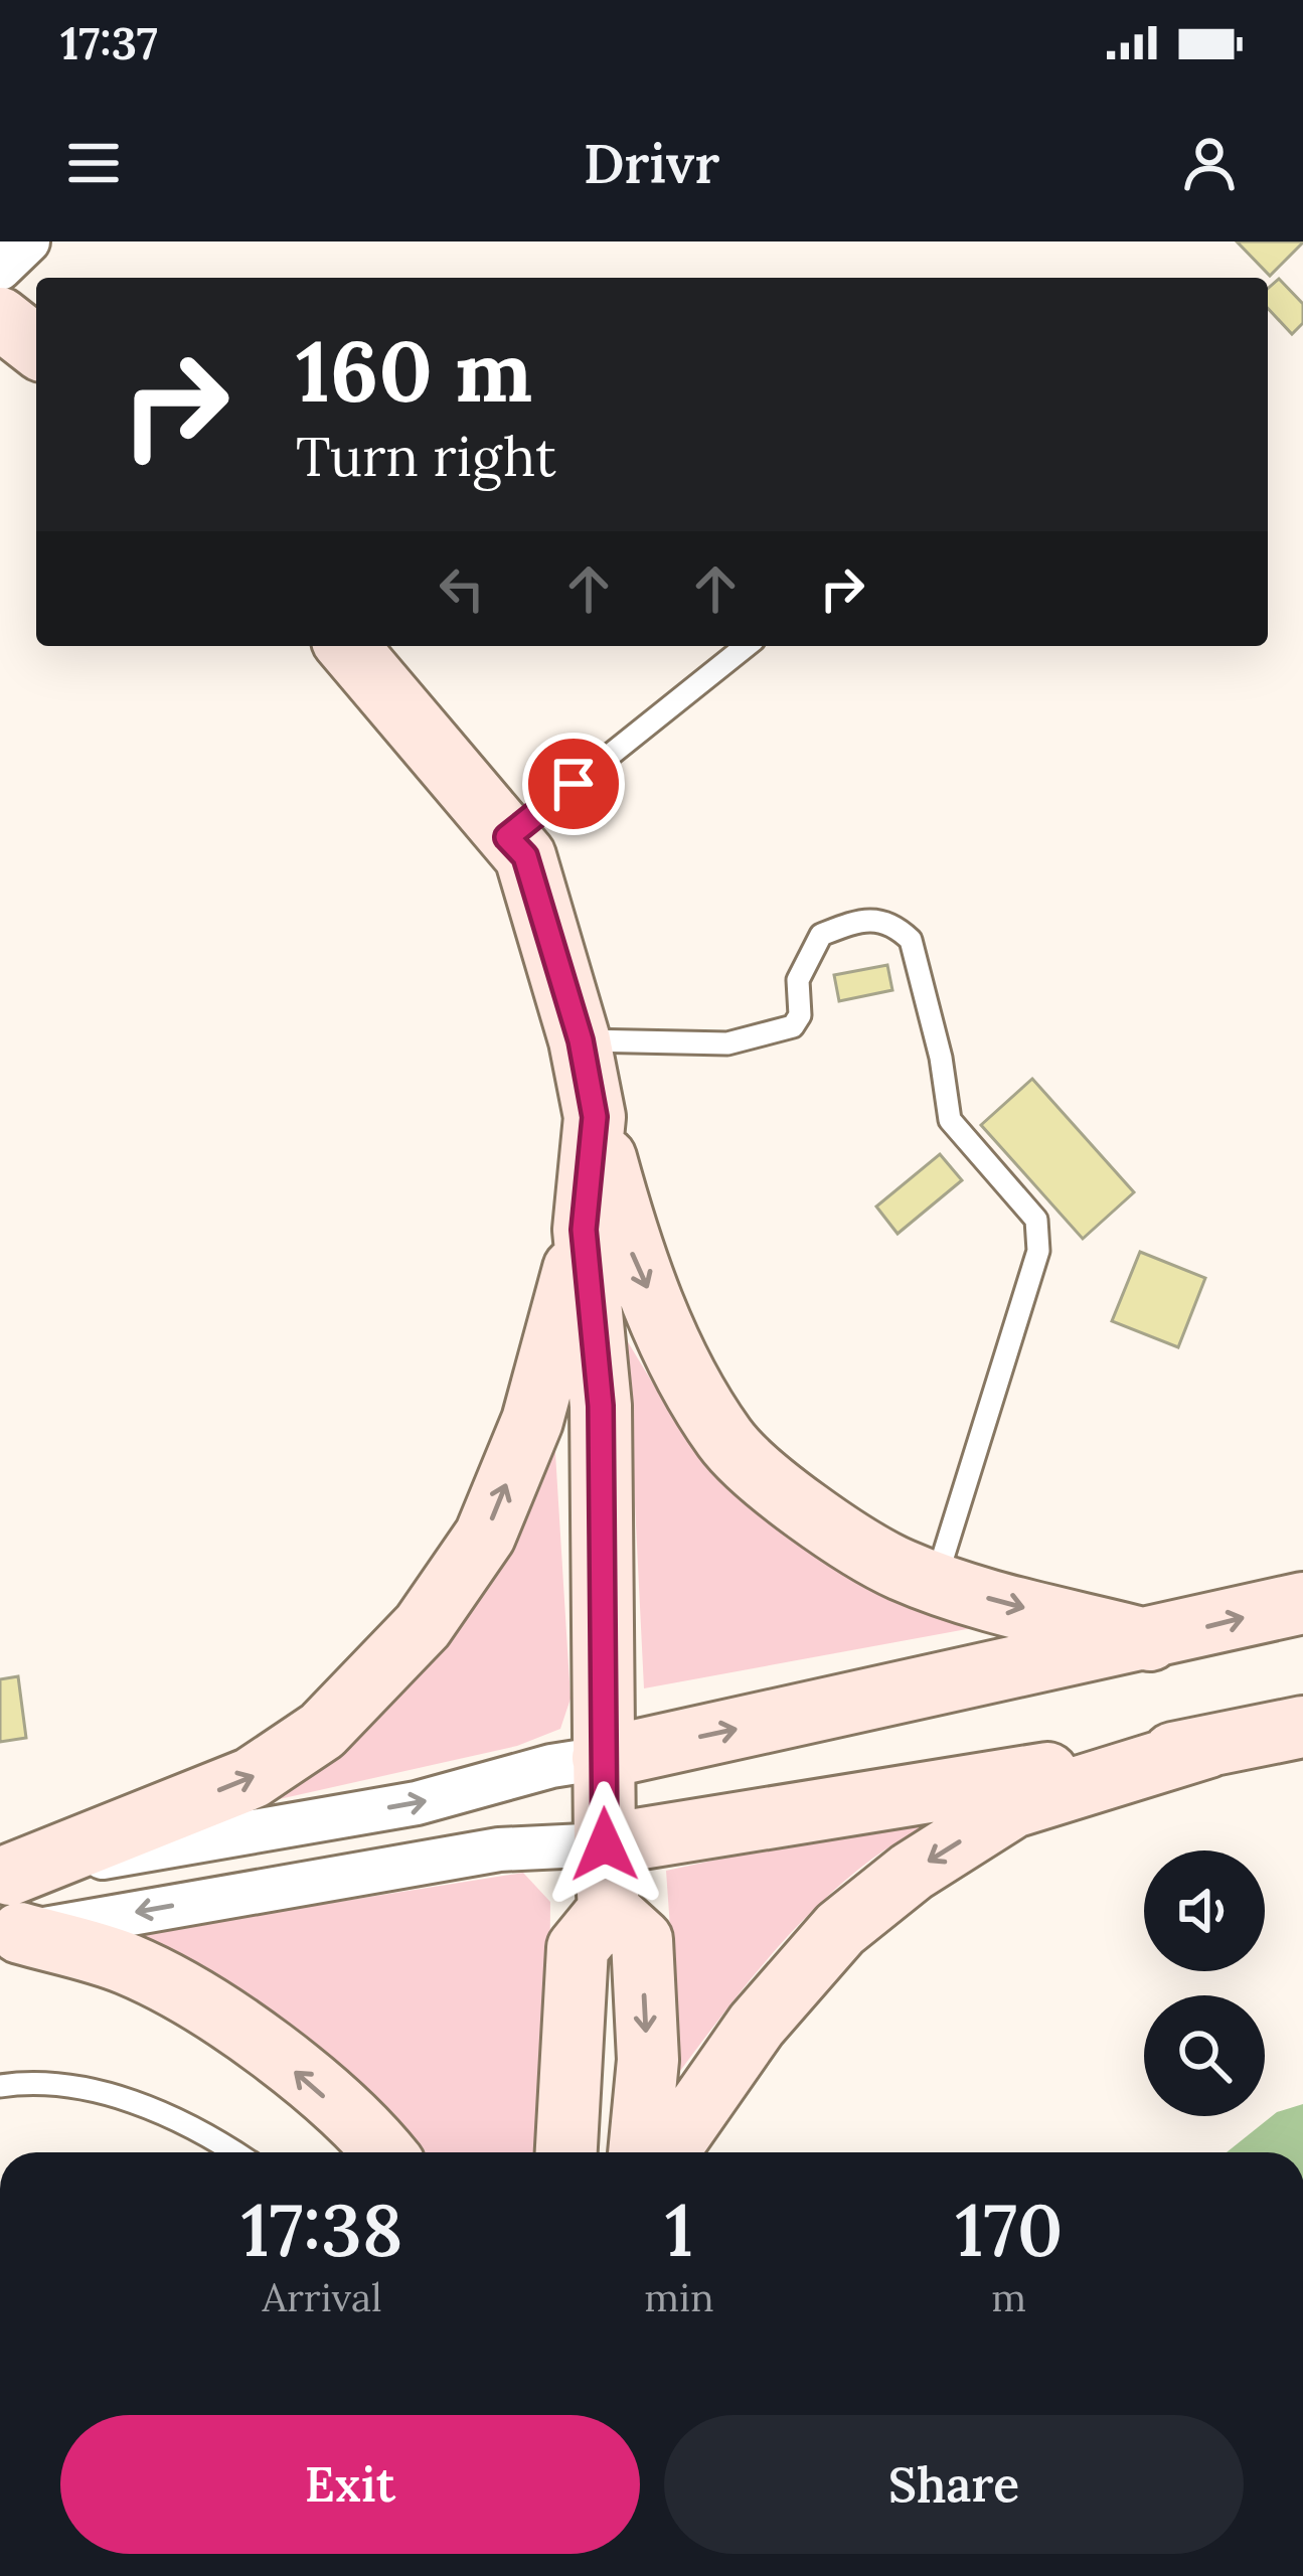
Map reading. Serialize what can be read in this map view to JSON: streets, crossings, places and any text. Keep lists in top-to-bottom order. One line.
{"page":{"status":"17:37","header":"Drivr","turn":["160 m","Turn right"],"eta":["17:38","Arrival","1","min","170","m"],"buttons":["Exit","Share"]}}
